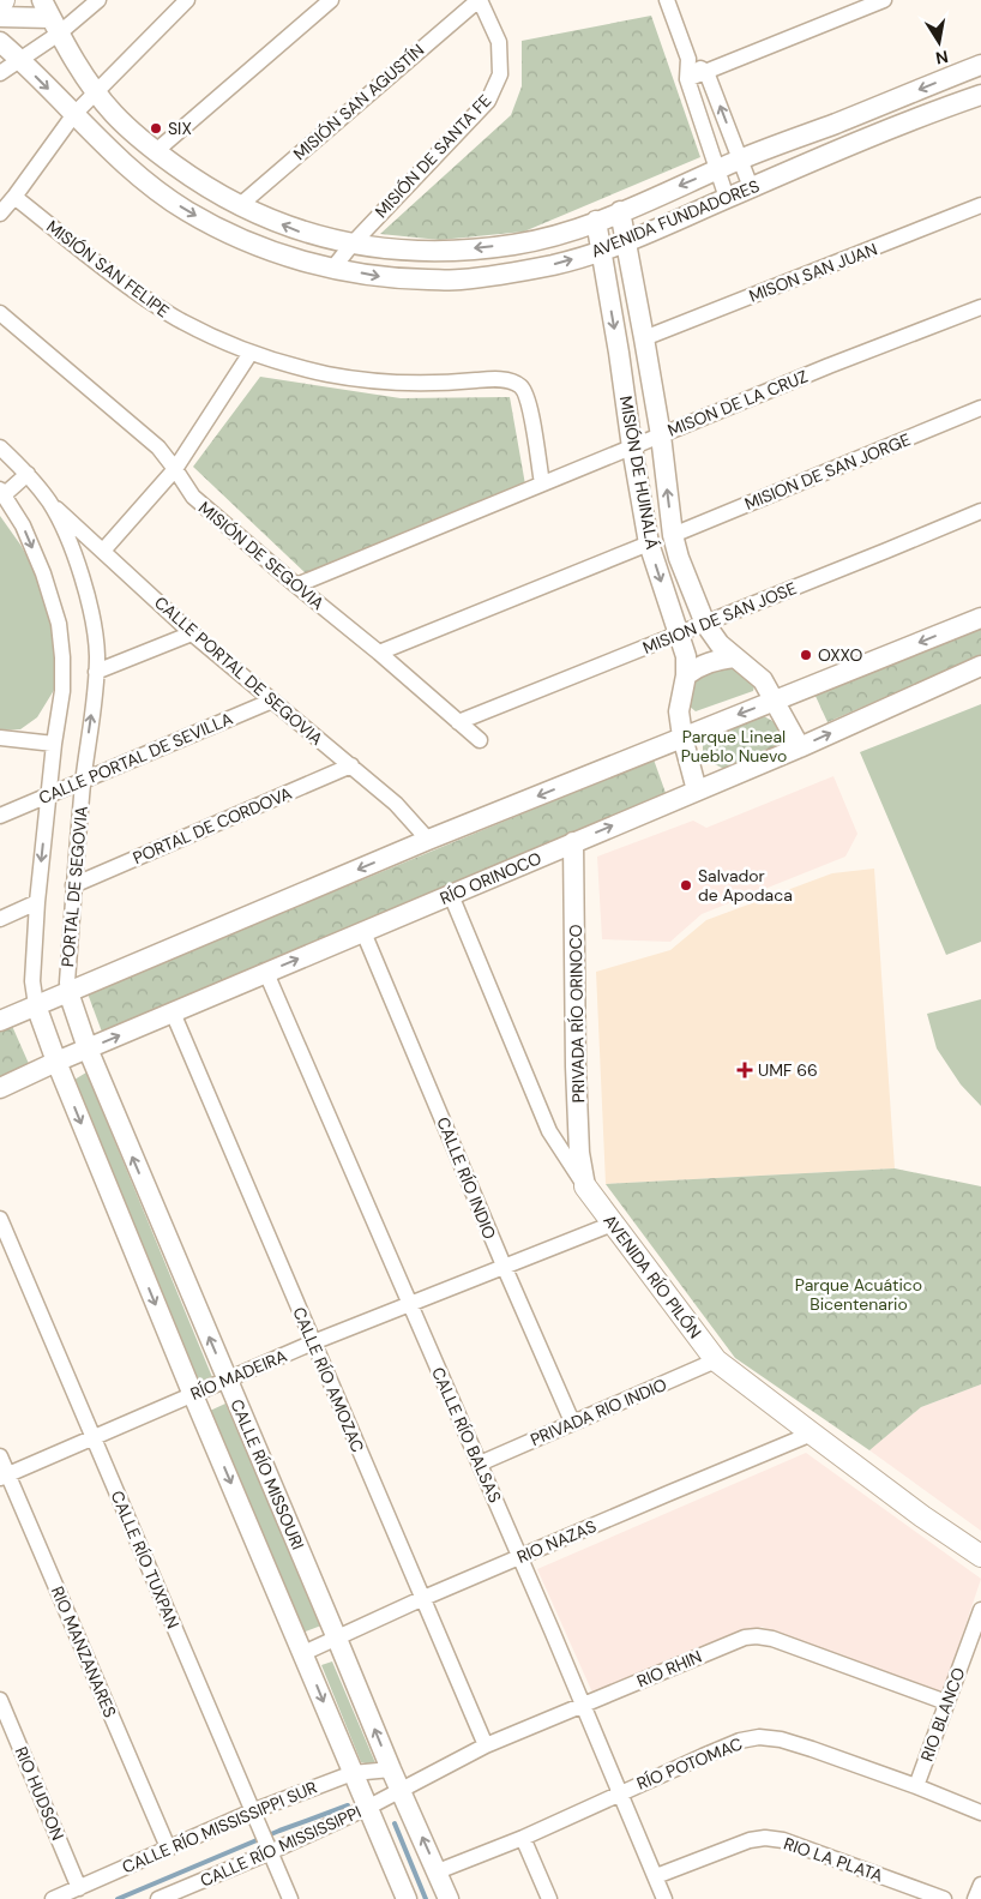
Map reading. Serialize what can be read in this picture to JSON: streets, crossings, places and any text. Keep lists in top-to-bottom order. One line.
{"streets":{"main road":["AVENIDA RÍO PILÓN"],"street":["MISIÓN SAN AGUSTÍN","MISIÓN DE SANTA FE","AVENIDA FUNDADORES","MISIÓN SAN FELIPE","MISON SAN JUAN","MISON DE LA CRUZ","MISION DE SAN JORGE","MISIÓN DE HUINALÁ","MISIÓN DE SEGOVIA","MISION DE SAN JOSE","CALLE PORTAL DE SEGOVIA","CALLE PORTAL DE SEVILLA","PORTAL DE CORDOVA","RÍO ORINOCO","PORTAL DE SEGOVIA","PRIVADA RÍO ORINOCO","CALLE RÍO INDIO","RÍO MADEIRA","CALLE RÍO AMOZAC","PRIVADA RIO INDIO","CALLE RÍO BALSAS","CALLE RÍO MISSOURI","RIO NAZAS","CALLE RÍO TUXPAN","RIO MANZANARES","RIO RHIN","RIO BLANCO","RÍO POTOMAC","RIO HUDSON","CALLE RÍO MISSISSIPPI SUR","CALLE RÍO MISSISSIPPI","RIO LA PLATA"]},"crossings":[["MISIÓN SAN AGUSTÍN","MISIÓN DE SANTA FE"],["MISIÓN SAN AGUSTÍN","AVENIDA FUNDADORES"],["MISIÓN DE SANTA FE","AVENIDA FUNDADORES"],["AVENIDA FUNDADORES","MISIÓN DE HUINALÁ"],["MISIÓN SAN FELIPE","MISON DE LA CRUZ"],["MISON SAN JUAN","MISIÓN DE HUINALÁ"],["MISON DE LA CRUZ","MISIÓN DE HUINALÁ"],["MISON DE LA CRUZ","MISIÓN DE SEGOVIA"],["MISION DE SAN JORGE","MISIÓN DE HUINALÁ"],["MISIÓN DE HUINALÁ","MISION DE SAN JOSE"],["MISIÓN DE HUINALÁ","RÍO ORINOCO"],["MISIÓN DE SEGOVIA","MISION DE SAN JOSE"],["CALLE PORTAL DE SEGOVIA","CALLE PORTAL DE SEVILLA"],["CALLE PORTAL DE SEGOVIA","PORTAL DE CORDOVA"],["CALLE PORTAL DE SEGOVIA","PORTAL DE SEGOVIA"],["CALLE PORTAL DE SEVILLA","PORTAL DE SEGOVIA"],["PORTAL DE CORDOVA","PORTAL DE SEGOVIA"],["RÍO ORINOCO","PRIVADA RÍO ORINOCO"],["RÍO ORINOCO","CALLE RÍO INDIO"],["RÍO ORINOCO","AVENIDA RÍO PILÓN"],["RÍO ORINOCO","CALLE RÍO AMOZAC"],["RÍO ORINOCO","CALLE RÍO BALSAS"],["RÍO ORINOCO","CALLE RÍO MISSOURI"],["PORTAL DE SEGOVIA","CALLE RÍO MISSOURI"],["PRIVADA RÍO ORINOCO","AVENIDA RÍO PILÓN"],["CALLE RÍO INDIO","RÍO MADEIRA"],["CALLE RÍO INDIO","PRIVADA RIO INDIO"],["AVENIDA RÍO PILÓN","RÍO MADEIRA"],["AVENIDA RÍO PILÓN","PRIVADA RIO INDIO"],["AVENIDA RÍO PILÓN","RIO NAZAS"],["RÍO MADEIRA","CALLE RÍO AMOZAC"],["RÍO MADEIRA","CALLE RÍO BALSAS"],["RÍO MADEIRA","CALLE RÍO MISSOURI"],["RÍO MADEIRA","CALLE RÍO TUXPAN"],["RÍO MADEIRA","RIO MANZANARES"],["CALLE RÍO AMOZAC","RIO NAZAS"],["CALLE RÍO AMOZAC","RIO RHIN"],["PRIVADA RIO INDIO","CALLE RÍO BALSAS"],["CALLE RÍO BALSAS","RIO NAZAS"],["CALLE RÍO BALSAS","RIO RHIN"],["CALLE RÍO BALSAS","RÍO POTOMAC"],["CALLE RÍO BALSAS","RIO LA PLATA"],["CALLE RÍO MISSOURI","RIO NAZAS"],["CALLE RÍO MISSOURI","RIO RHIN"],["CALLE RÍO MISSOURI","RÍO POTOMAC"],["CALLE RÍO MISSOURI","CALLE RÍO MISSISSIPPI SUR"],["CALLE RÍO MISSOURI","CALLE RÍO MISSISSIPPI"],["CALLE RÍO TUXPAN","CALLE RÍO MISSISSIPPI SUR"],["CALLE RÍO TUXPAN","CALLE RÍO MISSISSIPPI"],["RIO MANZANARES","CALLE RÍO MISSISSIPPI SUR"],["RIO RHIN","RIO BLANCO"],["RIO RHIN","CALLE RÍO MISSISSIPPI"],["RIO BLANCO","RÍO POTOMAC"],["RIO HUDSON","CALLE RÍO MISSISSIPPI SUR"]],"parks":["Parque Lineal Pueblo Nuevo","Parque Acuático Bicentenario"],"places":{"other":["SIX","OXXO","Salvador de Apodaca"],"health":["UMF 66"]},"north":"bottom"}
